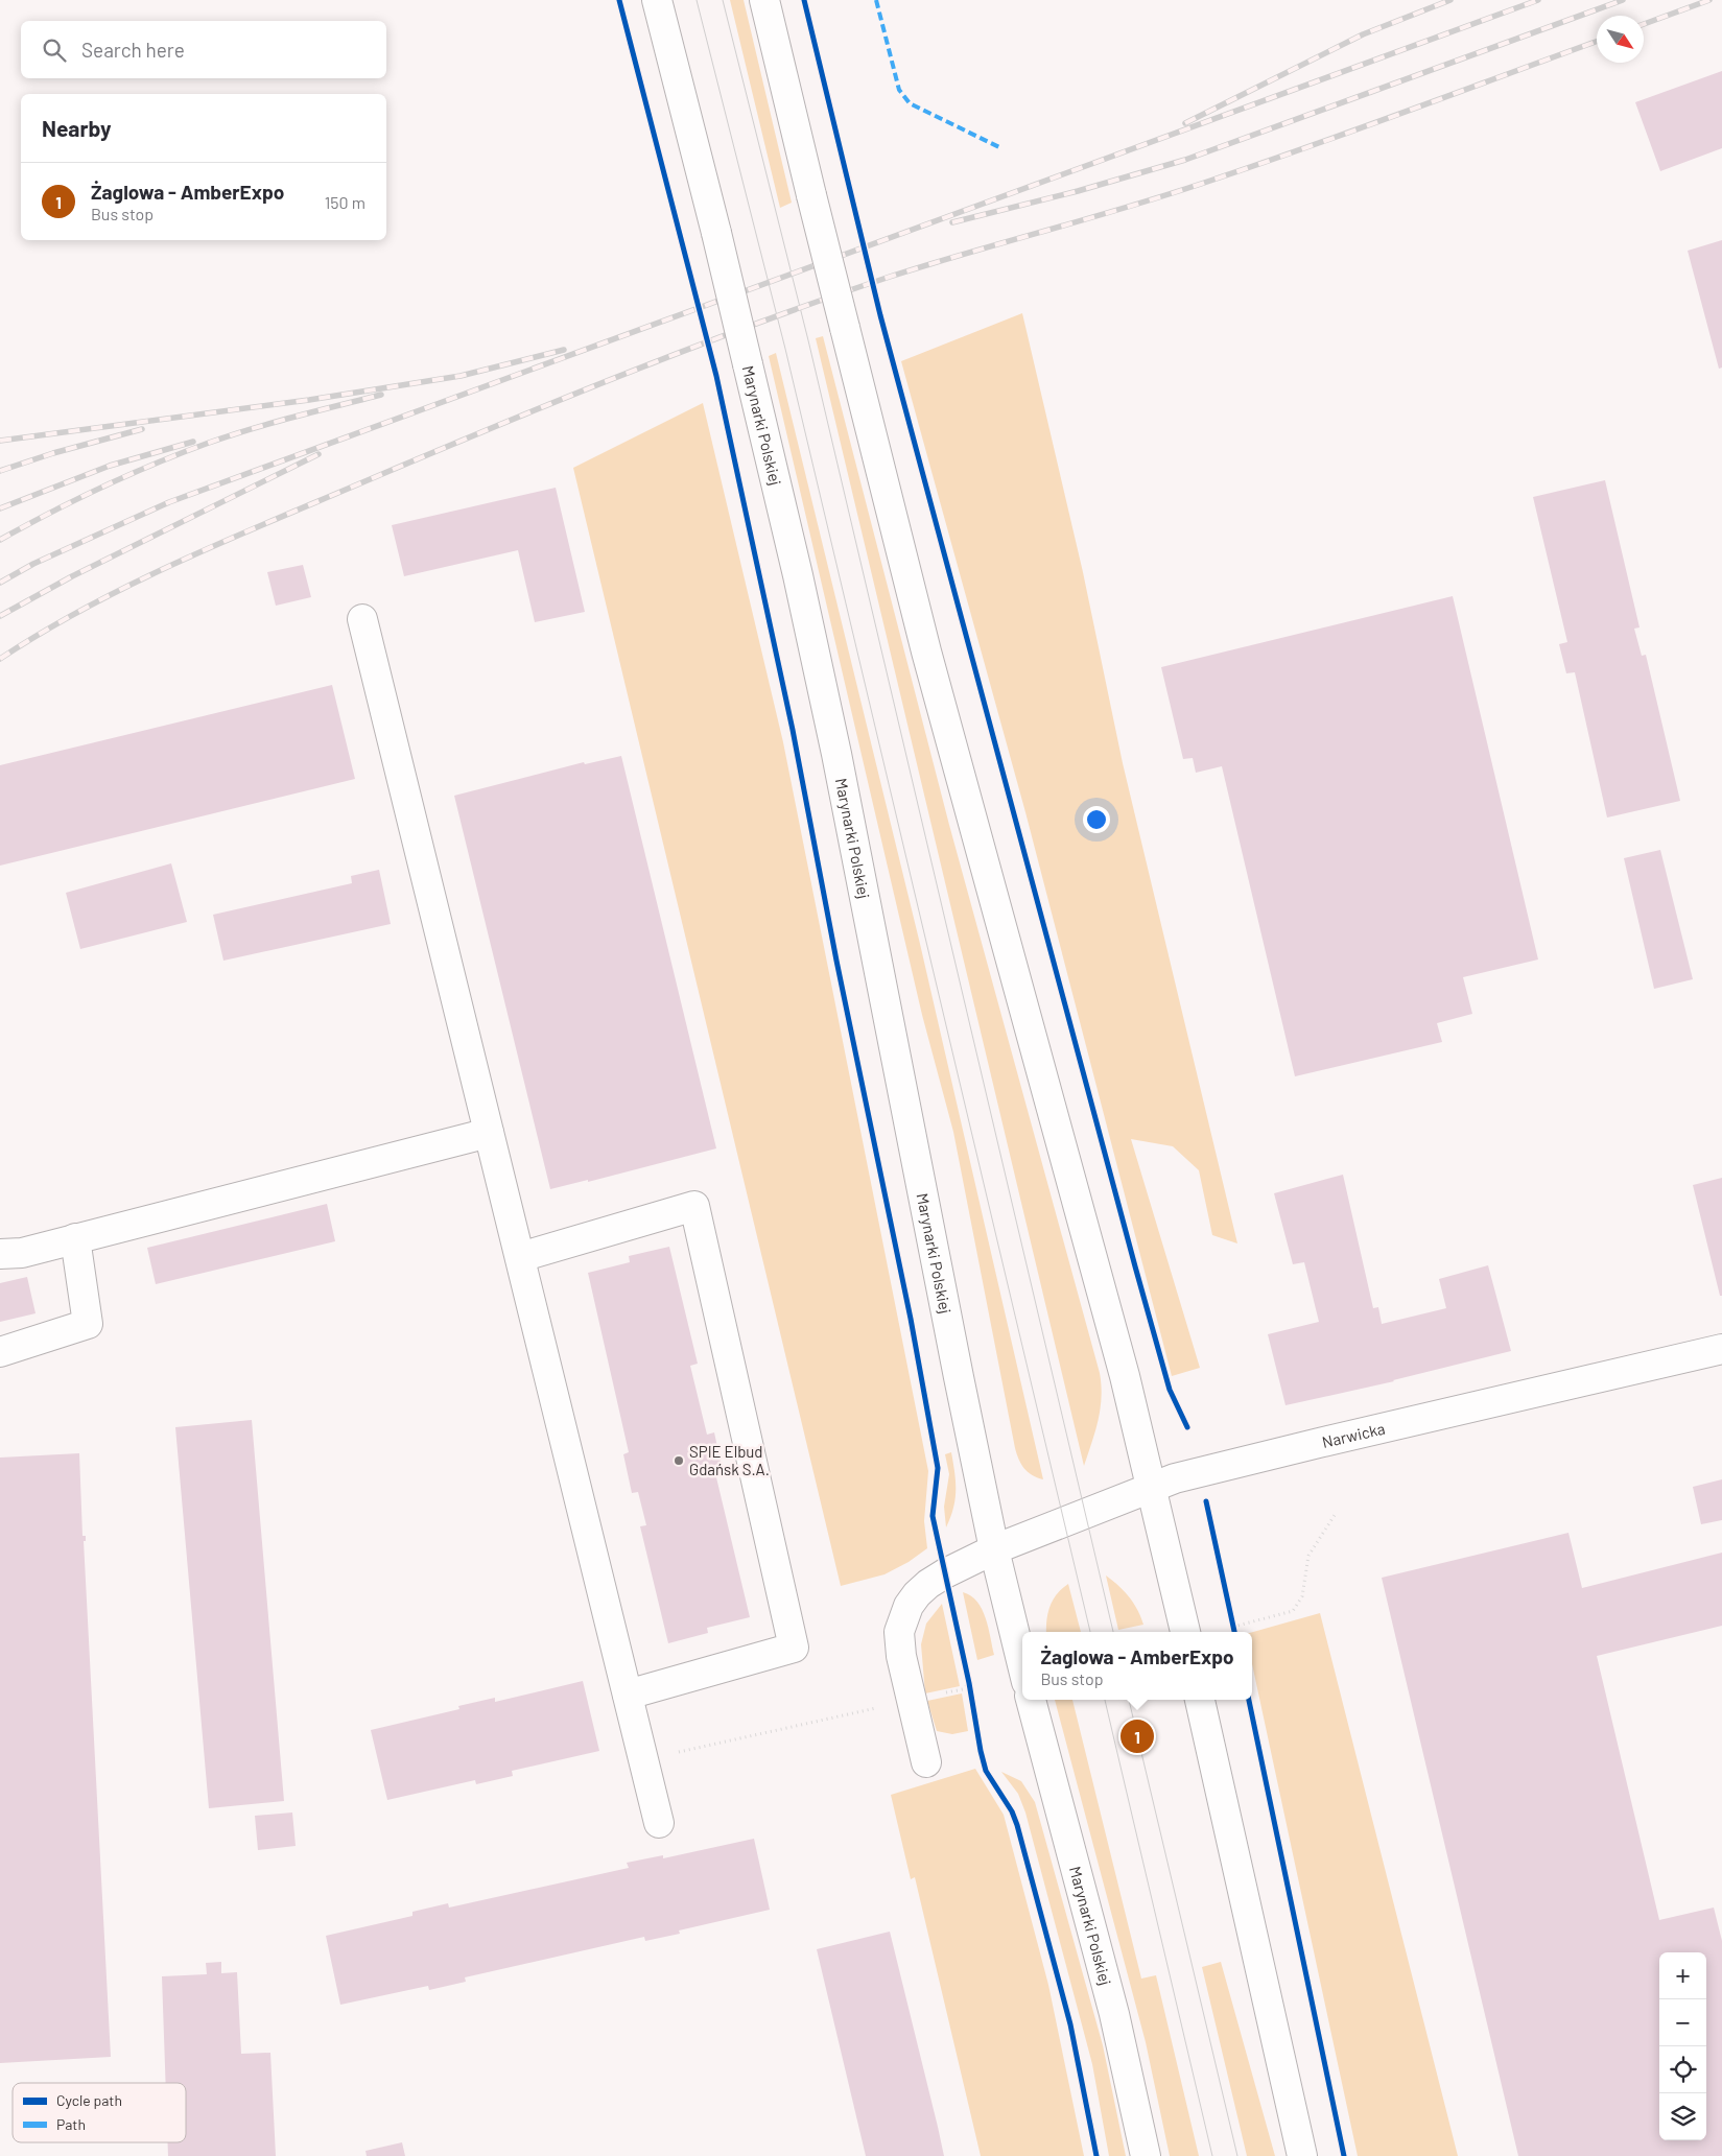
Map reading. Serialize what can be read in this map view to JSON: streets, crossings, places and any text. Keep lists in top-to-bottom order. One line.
{"streets":{"main road":["Marynarki Polskiej","Narwicka"]},"crossings":[["Marynarki Polskiej","Narwicka"]],"places":["SPIE Elbud Gdańsk S.A."],"legend":["Cycle path","Path"],"north":"bottom right","page":{"search":"Search here","heading":"Nearby","list":[{"mark":"1","name":"Żaglowa - AmberExpo","note":"Bus stop","value":"150 m"}],"popup":["Żaglowa - AmberExpo","Bus stop"],"pins":"1","map_buttons":["+","−"]}}
